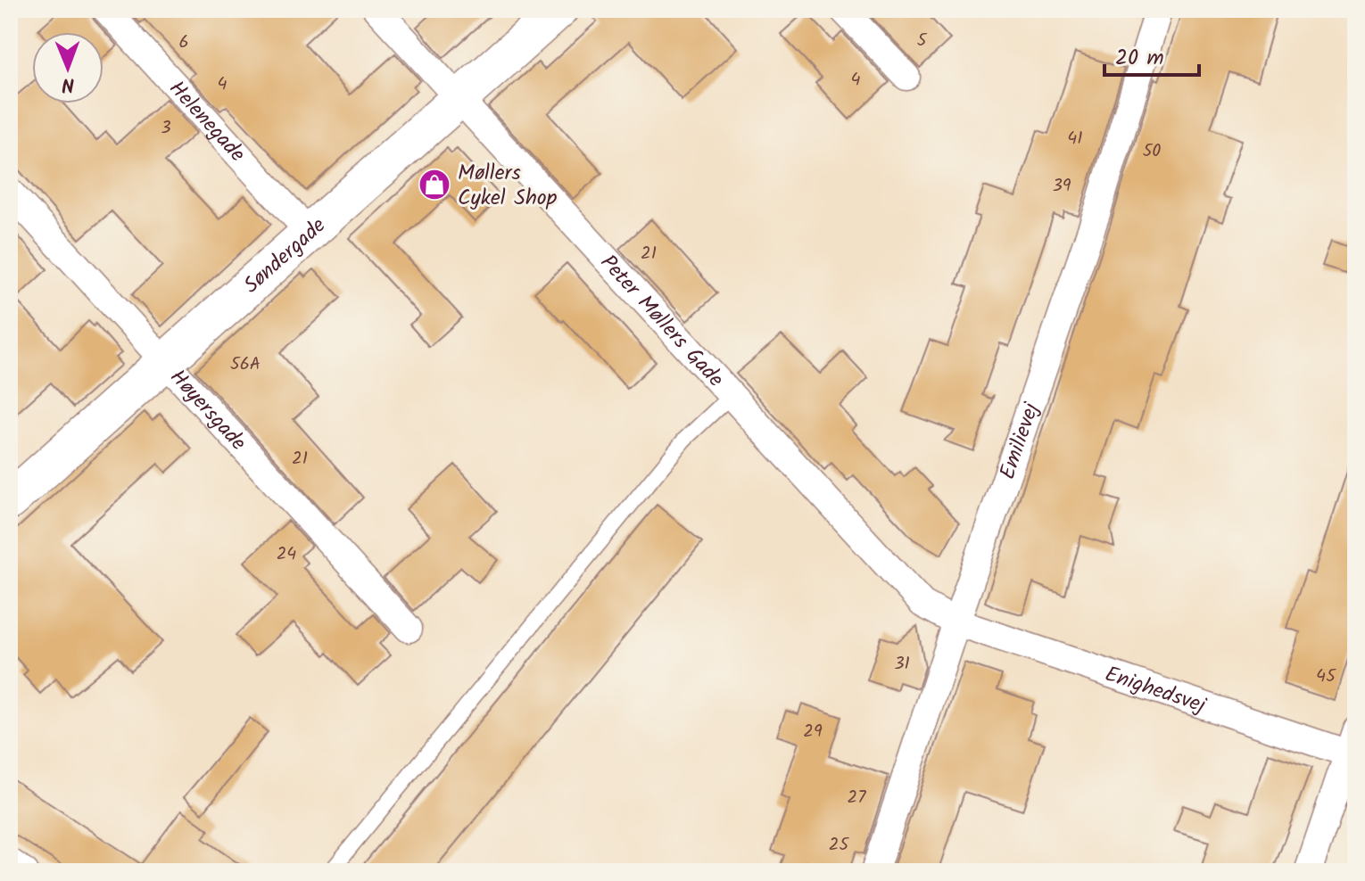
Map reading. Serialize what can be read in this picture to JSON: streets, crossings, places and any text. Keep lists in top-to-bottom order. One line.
{"streets":{"street":["Helenegade","Søndergade","Peter Møllers Gade","Høyersgade","Emilievej","Enighedsvej"]},"crossings":[["Helenegade","Søndergade"],["Søndergade","Peter Møllers Gade"],["Søndergade","Høyersgade"],["Peter Møllers Gade","Emilievej"],["Peter Møllers Gade","Enighedsvej"],["Emilievej","Enighedsvej"]],"places":{"shop":["Møllers Cykel Shop"]},"house_numbers":["5","6","4","4","3","41","50","39","21","56A","21","24","31","45","29","27","25"],"scale_bar":"20 m","north":"bottom"}
